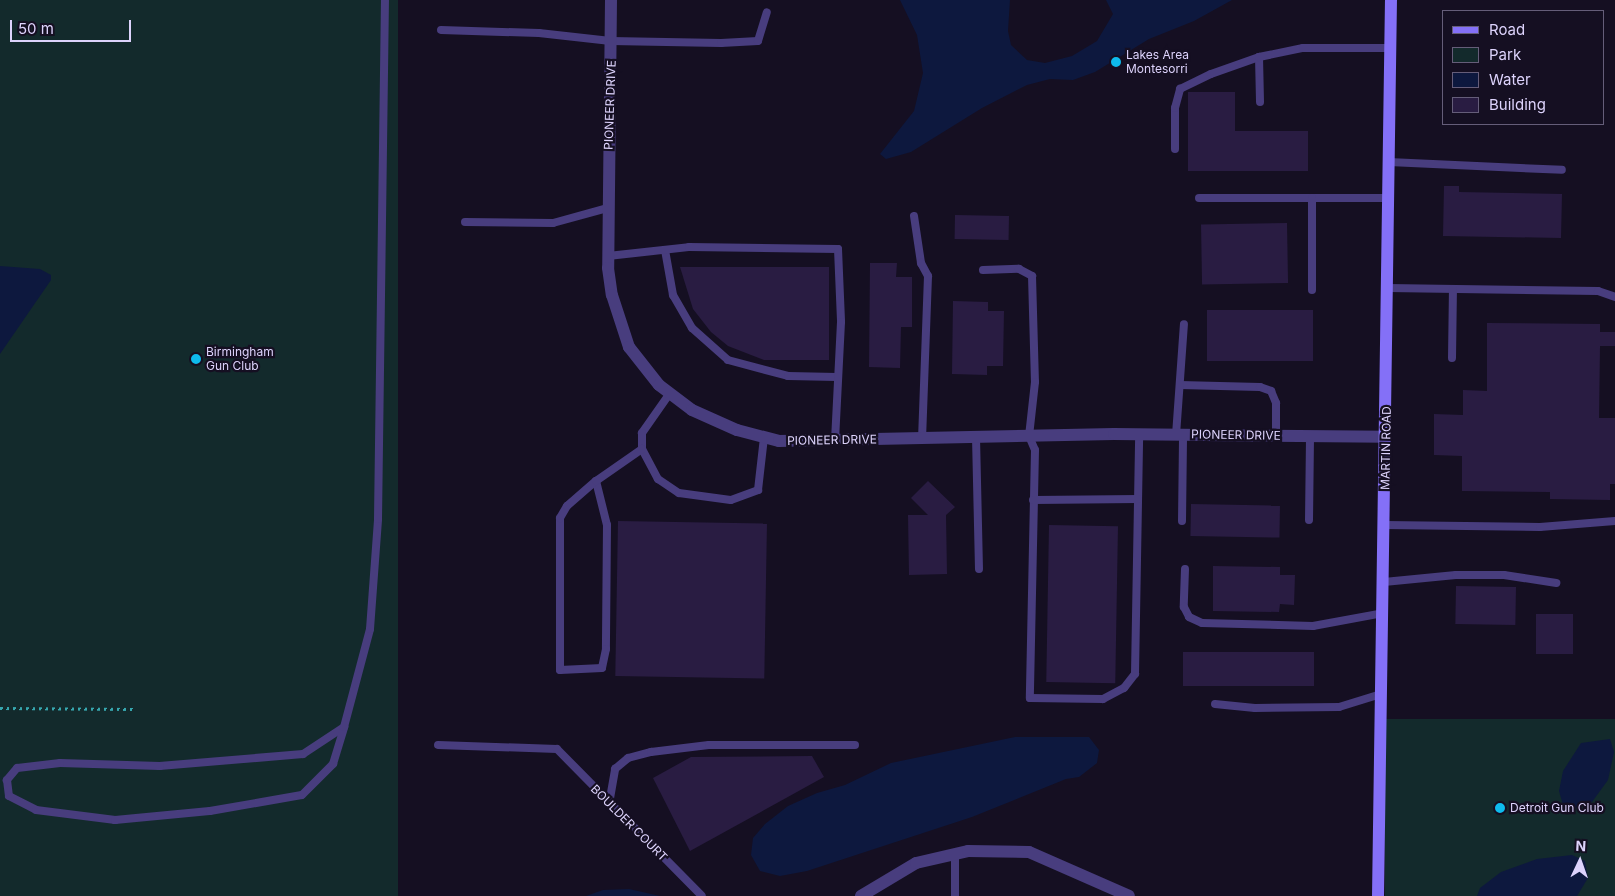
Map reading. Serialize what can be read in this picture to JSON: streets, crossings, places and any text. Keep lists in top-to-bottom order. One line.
{"streets":{"main road":["MARTIN ROAD"],"street":["PIONEER DRIVE"],"lane":["BOULDER COURT"]},"crossings":[["PIONEER DRIVE","MARTIN ROAD"]],"places":["Lakes Area Montesorri","Birmingham Gun Club","Detroit Gun Club"],"legend":["Road","Park","Water","Building"],"scale_bar":"50 m","north":"top"}
